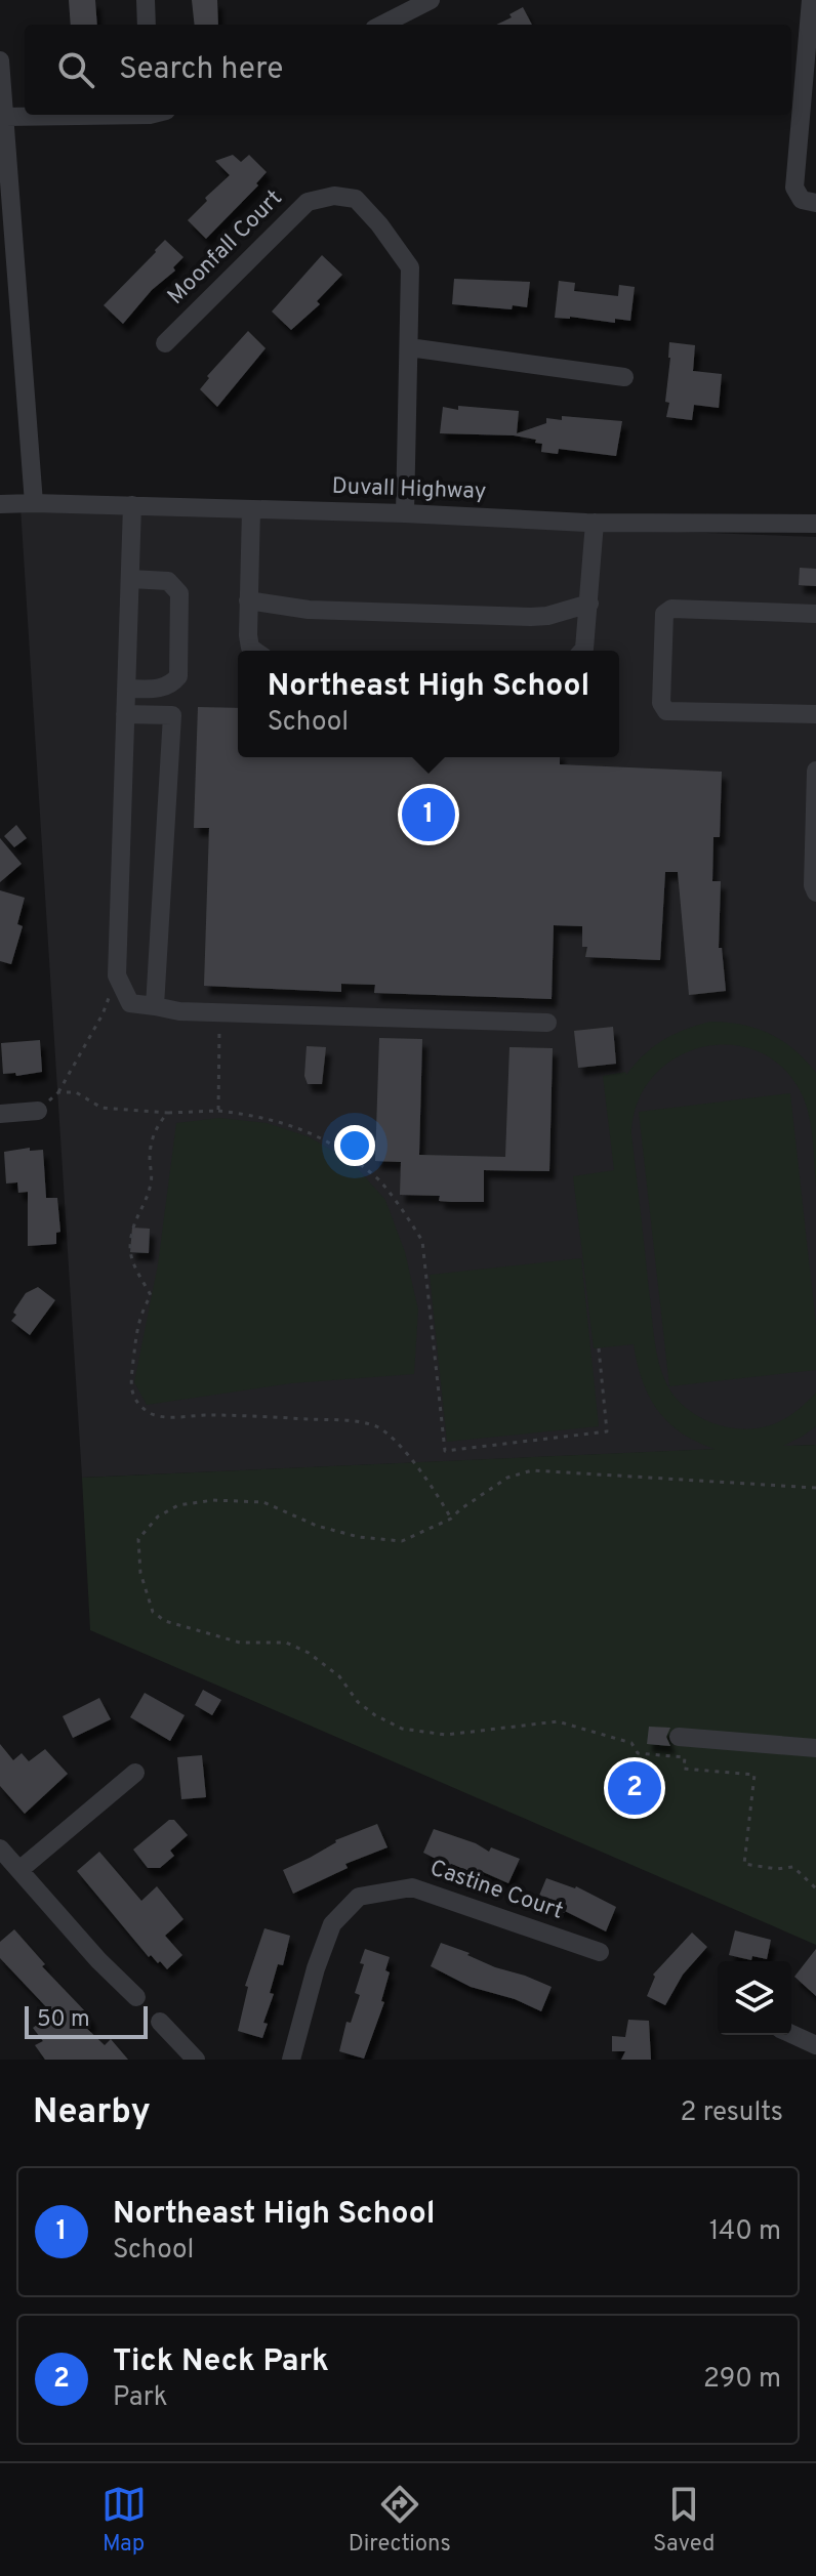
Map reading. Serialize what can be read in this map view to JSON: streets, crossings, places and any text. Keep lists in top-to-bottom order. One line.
{"streets":{"street":["Moonfall Court","Duvall Highway","Castine Court"]},"crossings":[["Moonfall Court","Duvall Highway"]],"scale_bar":"50 m","page":{"search":"Search here","popup":["Northeast High School","School"],"pins":["1","2"],"scale":"50 m","heading":["Nearby","2 results"],"list":[{"mark":"1","name":"Northeast High School","note":"School","value":"140 m"},{"mark":"2","name":"Tick Neck Park","note":"Park","value":"290 m"}],"nav":["Map","Directions","Saved"]}}
